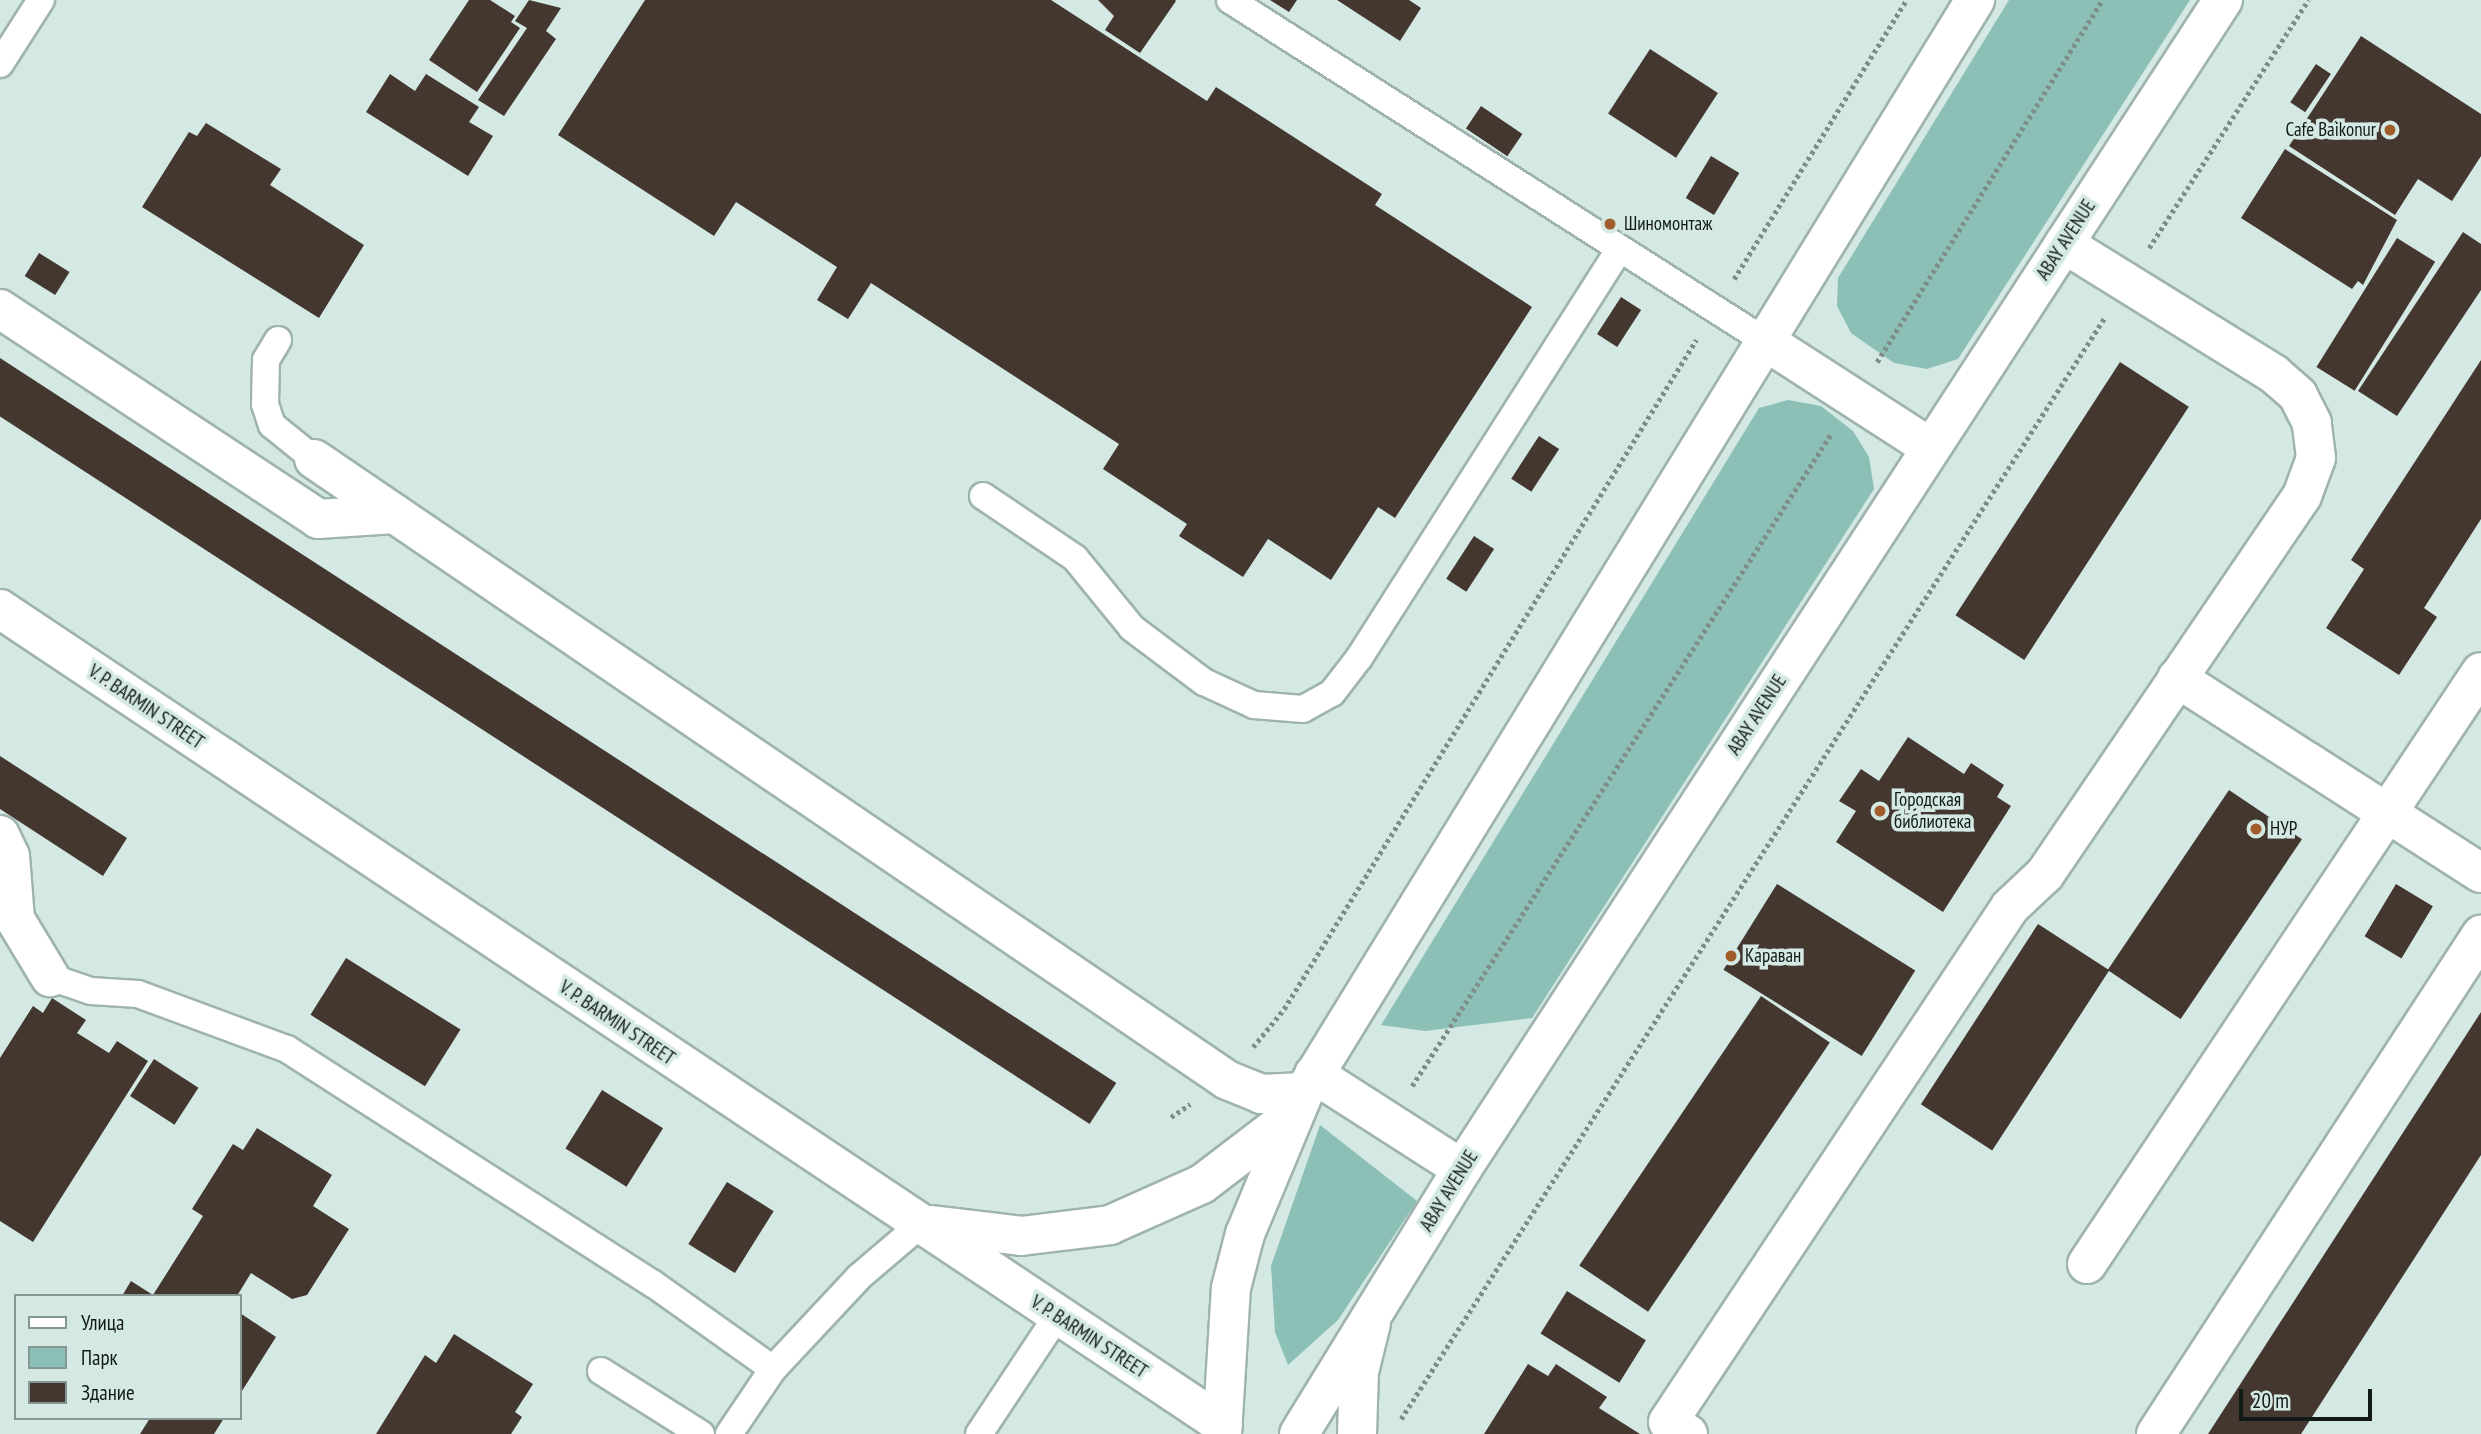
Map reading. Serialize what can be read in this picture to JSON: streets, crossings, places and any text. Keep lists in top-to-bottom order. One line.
{"streets":{"street":["ABAY AVENUE","V. P. BARMIN STREET"]},"places":["Cafe Baikonur","Шиномонтаж","Городская библиотека","НУР","Караван"],"legend":["Улица","Парк","Здание"],"scale_bar":"20 m"}
